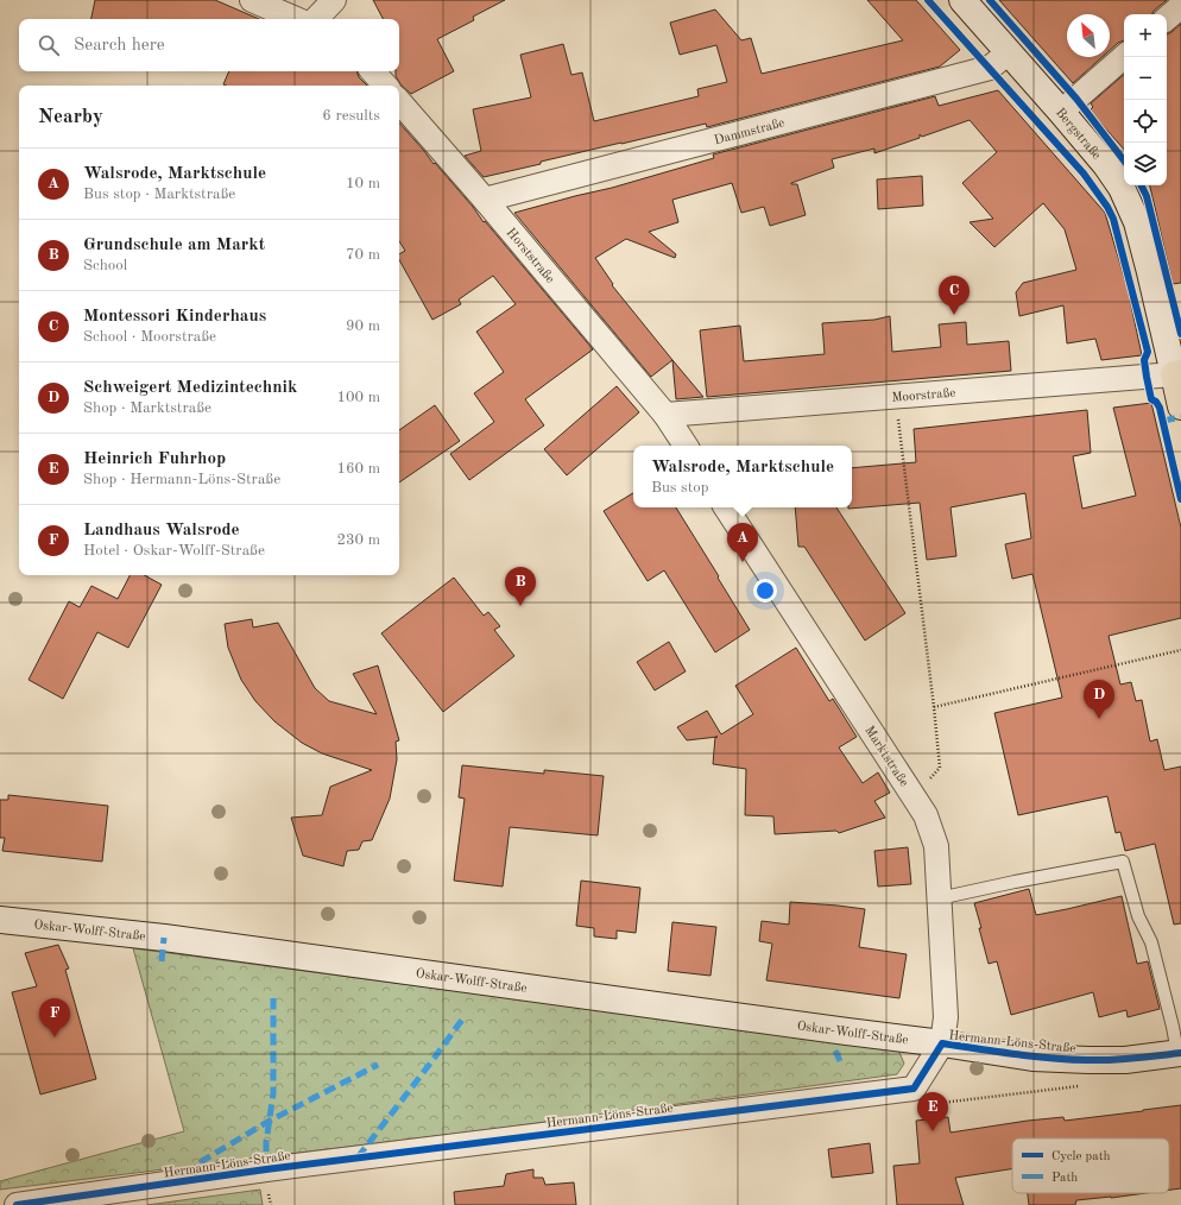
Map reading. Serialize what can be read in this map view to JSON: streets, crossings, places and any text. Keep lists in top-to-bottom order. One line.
{"streets":{"street":["Dammstraße","Bergstraße","Horststraße","Moorstraße","Marktstraße","Oskar-Wolff-Straße","Hermann-Löns-Straße"]},"crossings":[["Dammstraße","Bergstraße"],["Dammstraße","Horststraße"],["Bergstraße","Moorstraße"],["Horststraße","Moorstraße"],["Marktstraße","Oskar-Wolff-Straße"],["Marktstraße","Hermann-Löns-Straße"],["Oskar-Wolff-Straße","Hermann-Löns-Straße"]],"legend":["Cycle path","Path"],"north":"top left","page":{"map_buttons":["+","−"],"search":"Search here","heading":["Nearby","6 results"],"list":[{"mark":"A","name":"Walsrode, Marktschule","note":"Bus stop · Marktstraße","value":"10 m"},{"mark":"B","name":"Grundschule am Markt","note":"School","value":"70 m"},{"mark":"C","name":"Montessori Kinderhaus","note":"School · Moorstraße","value":"90 m"},{"mark":"D","name":"Schweigert Medizintechnik","note":"Shop · Marktstraße","value":"100 m"},{"mark":"E","name":"Heinrich Fuhrhop","note":"Shop · Hermann-Löns-Straße","value":"160 m"},{"mark":"F","name":"Landhaus Walsrode","note":"Hotel · Oskar-Wolff-Straße","value":"230 m"}],"pins":["C","A","B","D","F","E"],"popup":["Walsrode, Marktschule","Bus stop"]}}
